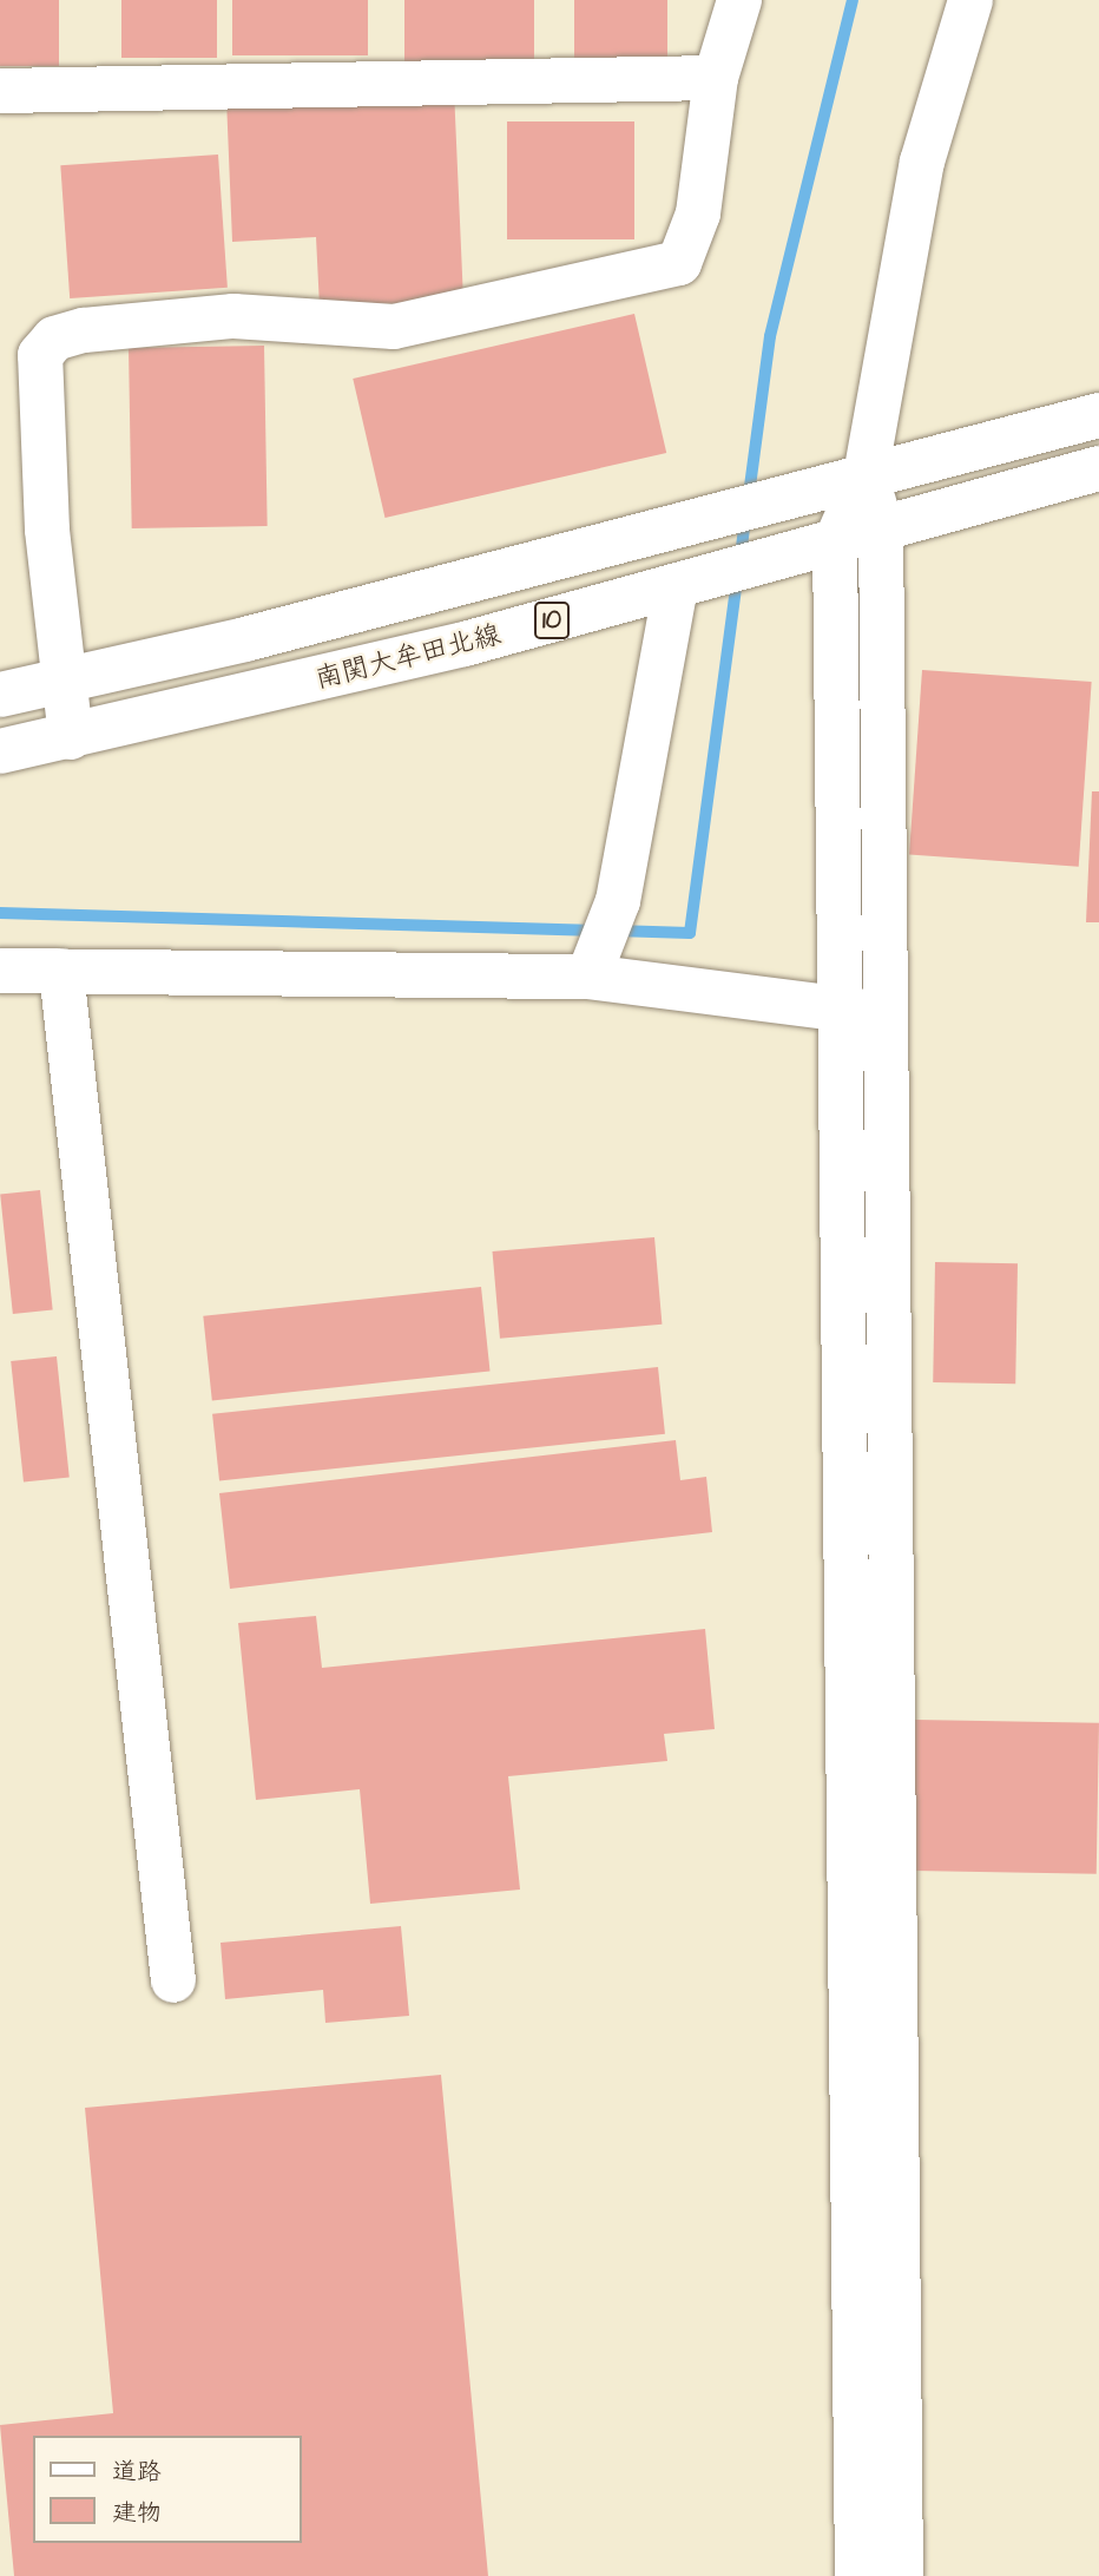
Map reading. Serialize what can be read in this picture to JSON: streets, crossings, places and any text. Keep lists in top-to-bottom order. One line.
{"streets":{"street":["10","南関大牟田北線"]},"legend":["道路","建物"]}
